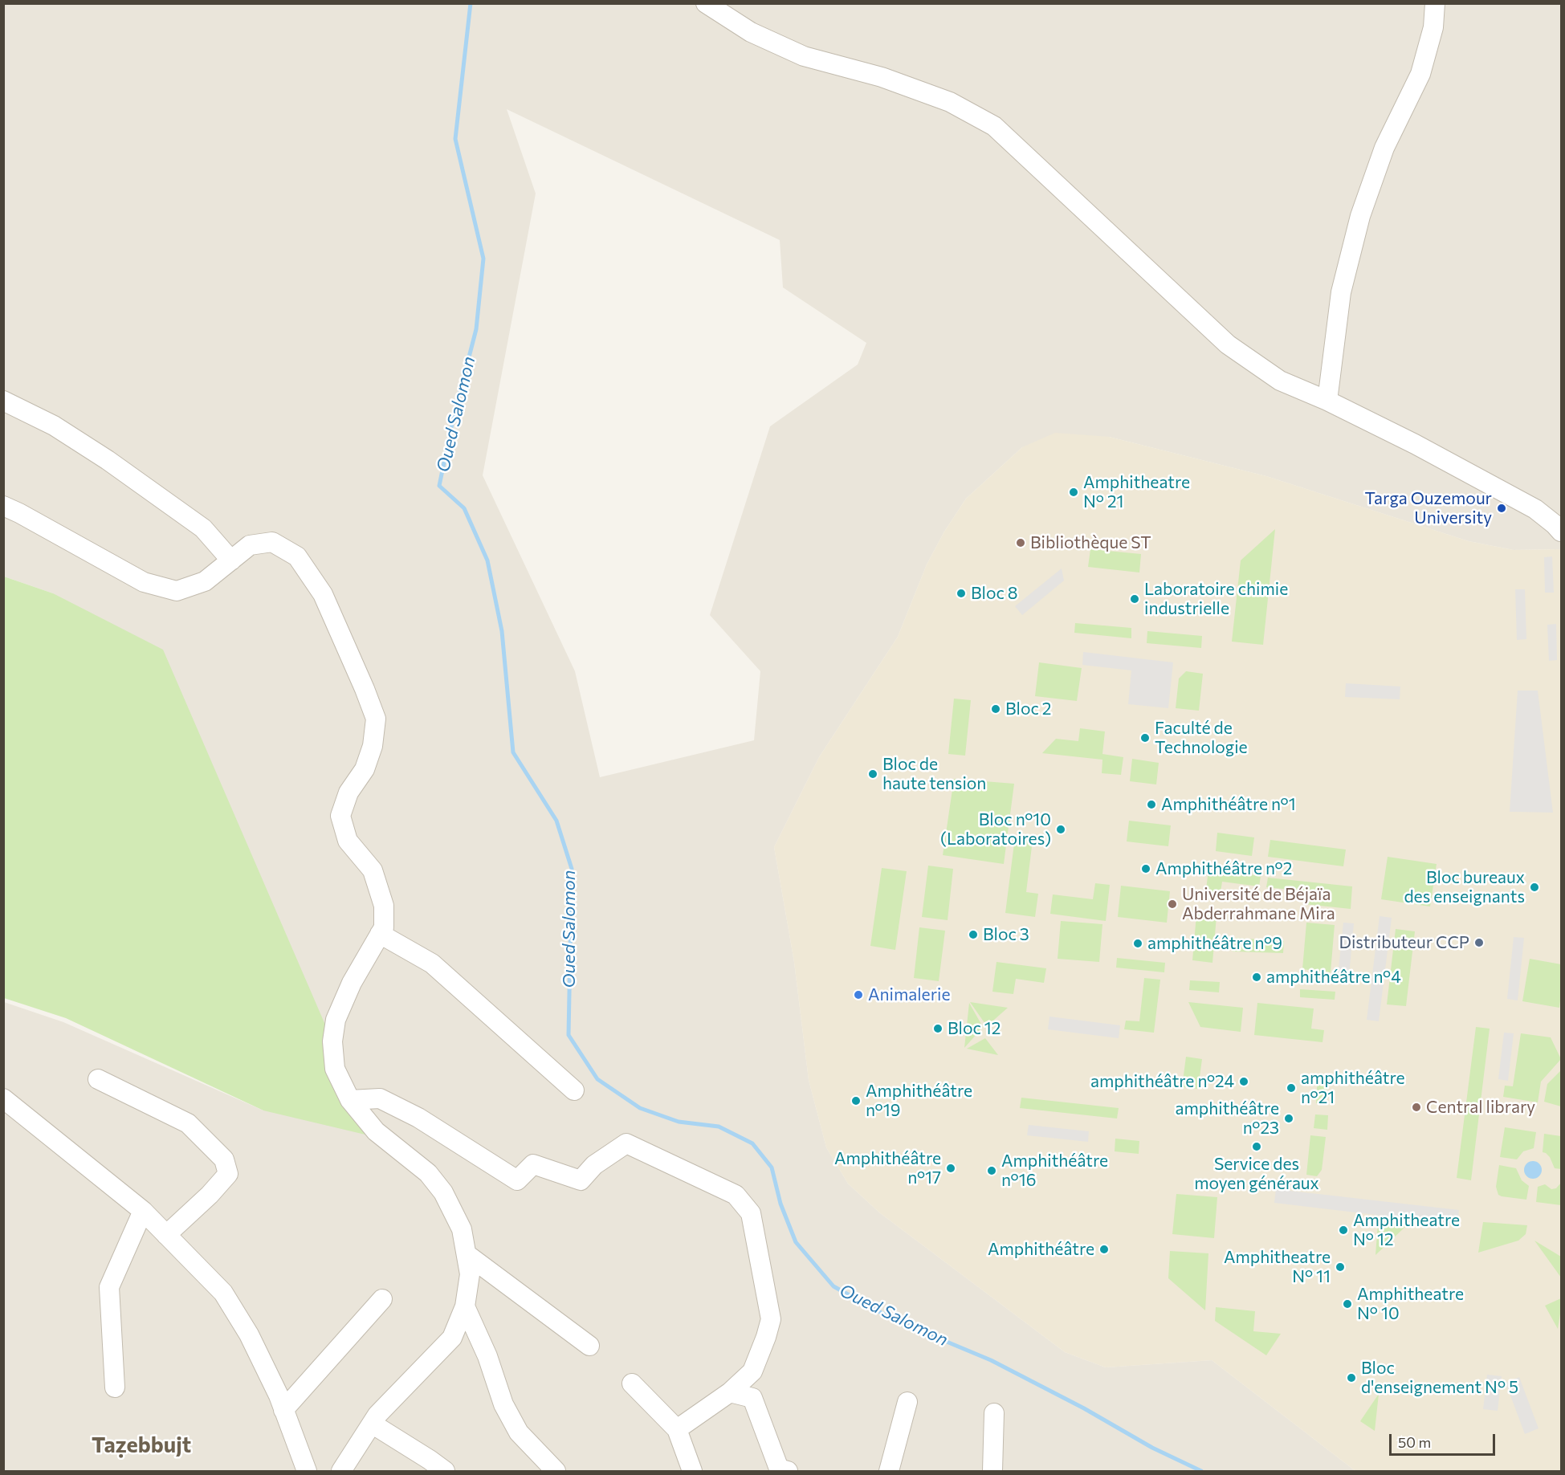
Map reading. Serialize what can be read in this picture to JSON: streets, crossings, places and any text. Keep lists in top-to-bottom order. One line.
{"districts":["Taẓebbujt"],"water":["Oued Salomon"],"places":["Amphitheatre N° 21","Targa Ouzemour University","Bibliothèque ST","Bloc 8","Laboratoire chimie industrielle","Bloc 2","Faculté de Technologie","Bloc de haute tension","Amphithéâtre n°1","Bloc n°10 (Laboratoires)","Amphithéâtre n°2","Bloc bureaux des enseignants","Université de Béjaïa Abderrahmane Mira","Bloc 3","Distributeur CCP","amphithéâtre n°9","amphithéâtre n°4","Animalerie","Bloc 12","amphithéâtre n°24","amphithéâtre n°21","Amphithéâtre n°19","Central library","amphithéâtre n°23","Service des moyen généraux","Amphithéâtre n°17","Amphithéâtre n°16","Amphitheatre N° 12","Amphithéâtre","Amphitheatre N° 11","Amphitheatre N° 10","Bloc d'enseignement N° 5"],"scale_bar":"50 m"}
